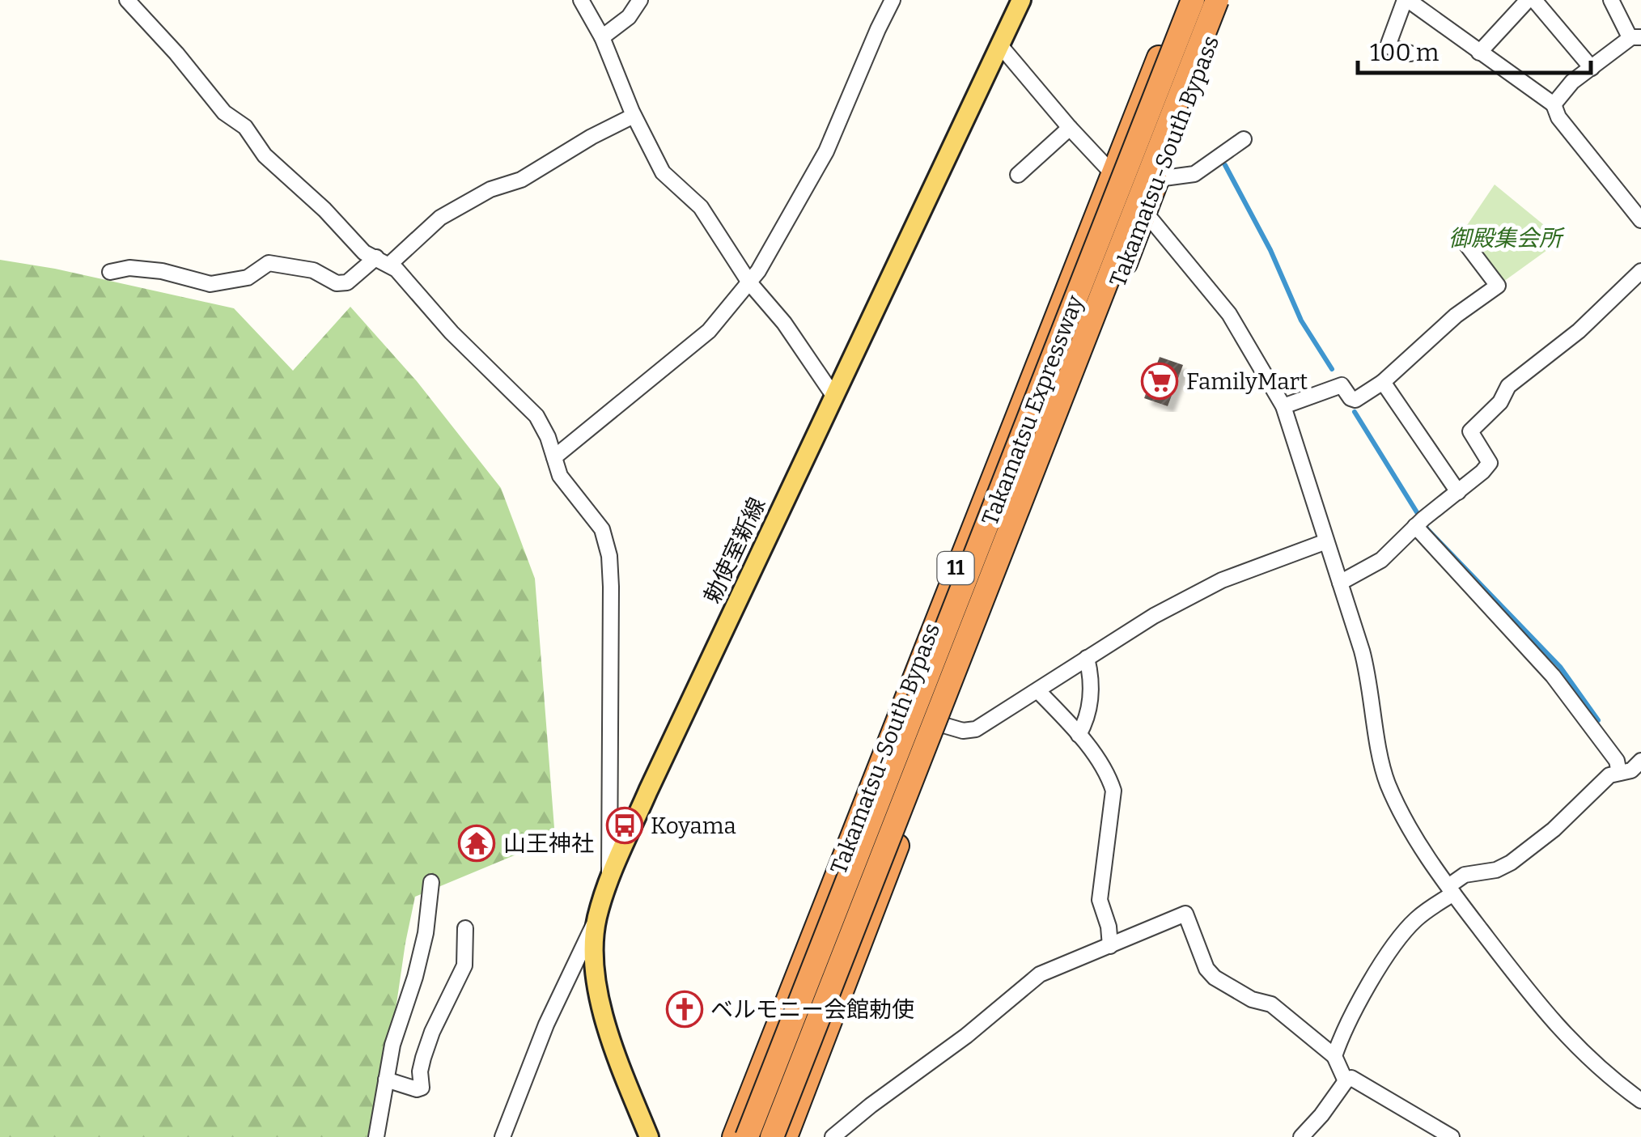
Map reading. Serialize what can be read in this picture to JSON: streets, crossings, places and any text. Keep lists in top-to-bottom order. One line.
{"streets":{"highway":["Takamatsu-South Bypass","Takamatsu Expressway","11"],"main road":["勅使室新線"]},"parks":["御殿集会所"],"places":{"supermarket":["FamilyMart"],"bus stop":["Koyama"],"temple":["山王神社"],"church":["ベルモニー会館勅使"]},"scale_bar":"100 m"}
